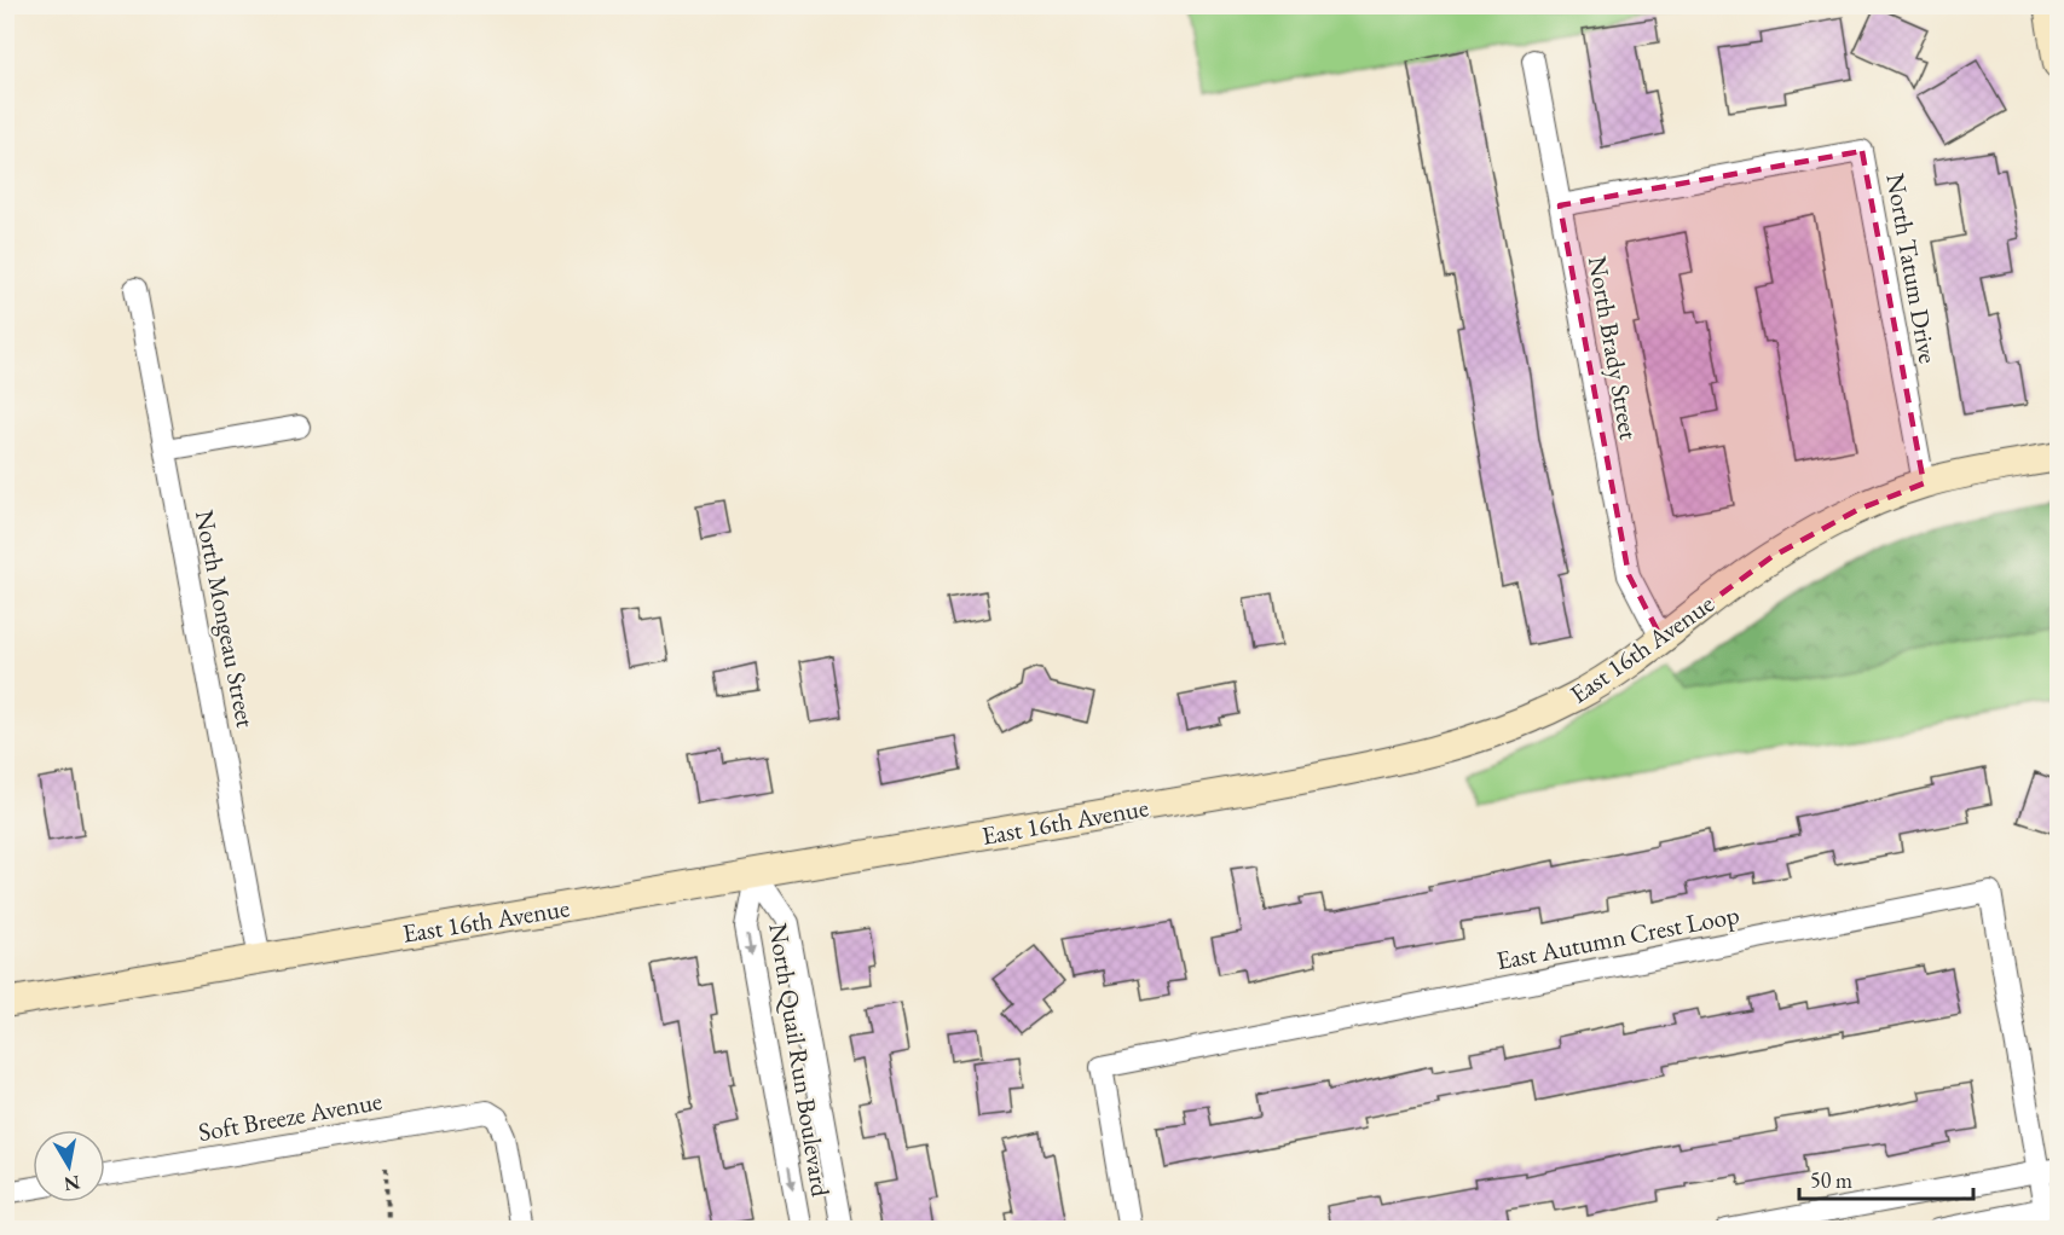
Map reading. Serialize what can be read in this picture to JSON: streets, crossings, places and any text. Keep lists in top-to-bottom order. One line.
{"streets":{"street":["North Tatum Drive","North Brady Street","North Mongeau Street","East 16th Avenue","East Autumn Crest Loop","North Quail Run Boulevard","Soft Breeze Avenue"]},"crossings":[["North Tatum Drive","North Brady Street"],["North Tatum Drive","East 16th Avenue"],["North Brady Street","East 16th Avenue"],["North Mongeau Street","East 16th Avenue"],["East 16th Avenue","North Quail Run Boulevard"]],"scale_bar":"50 m","north":"bottom"}
